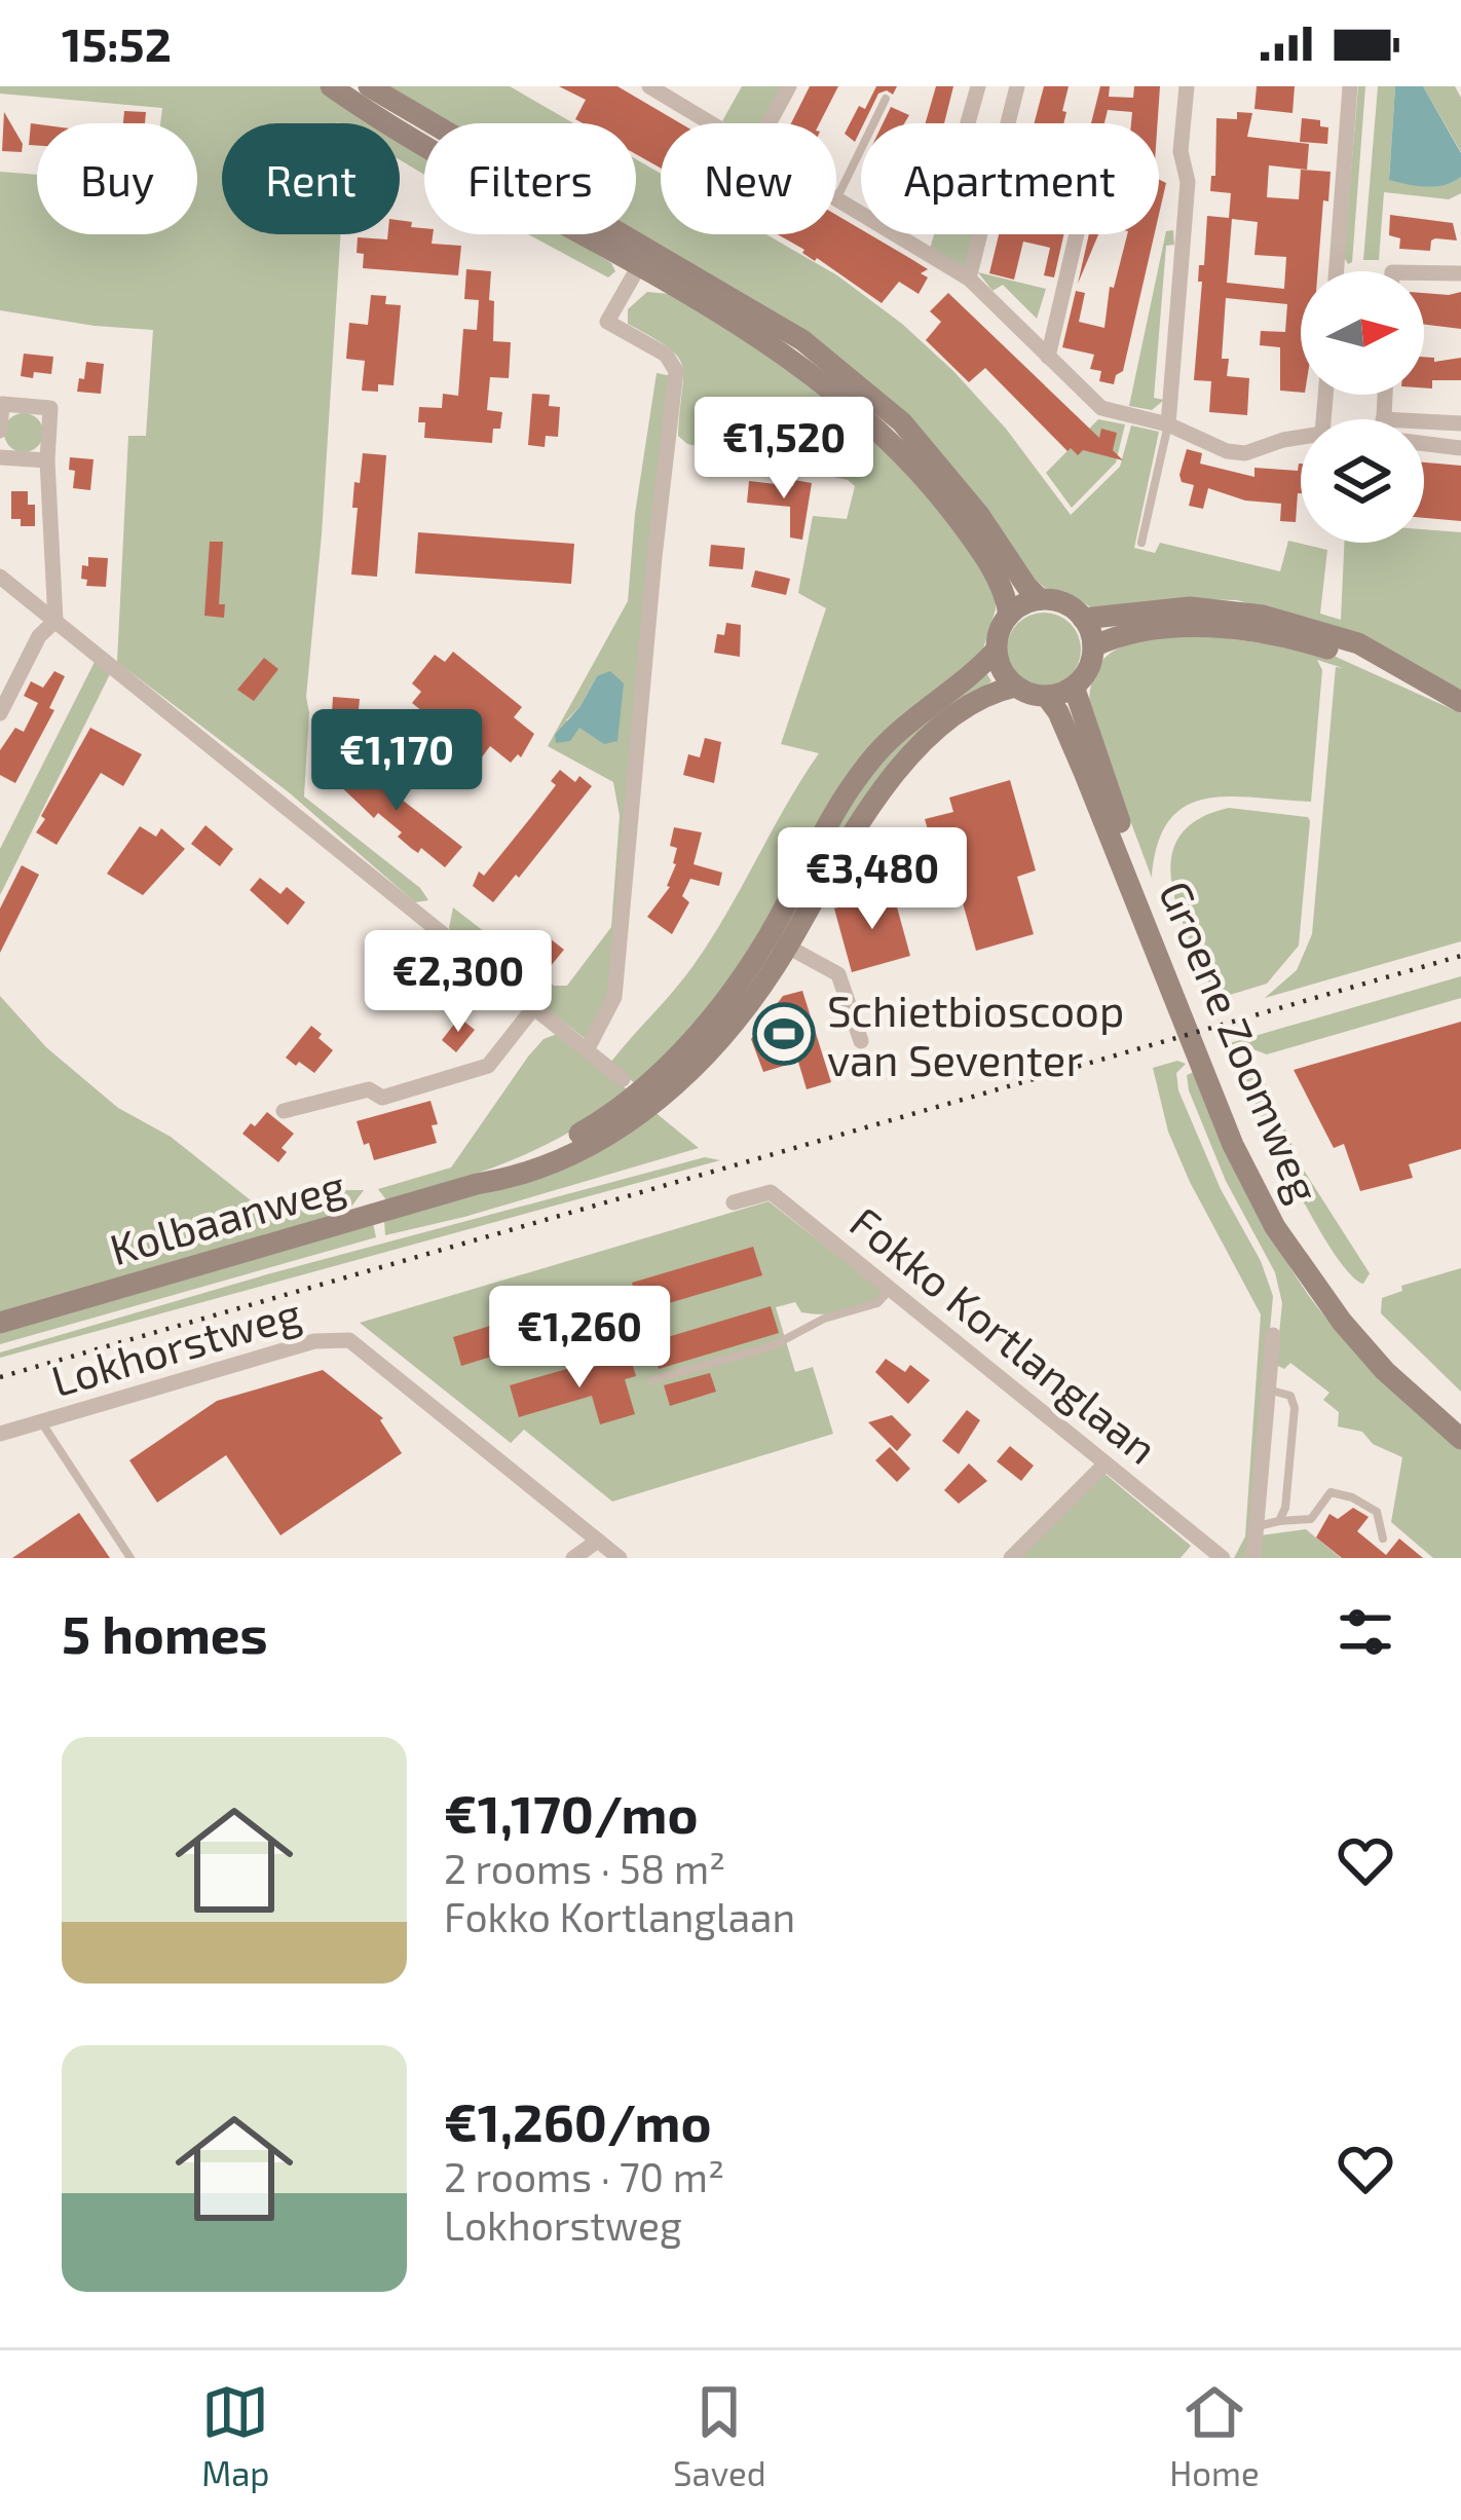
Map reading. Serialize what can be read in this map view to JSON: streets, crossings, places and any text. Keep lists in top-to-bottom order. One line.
{"streets":{"main road":["Groene Zoomweg","Kolbaanweg"],"street":["Fokko Kortlanglaan","Lokhorstweg"]},"crossings":[["Groene Zoomweg","Kolbaanweg"]],"places":{"sports":["Schietbioscoop van Seventer"]},"north":"right","page":{"status":"15:52","chip":["Buy","Rent","Filters","New","Apartment"],"price":["€1,520","€1,170","€3,480","€2,300","€1,260"],"heading":"5 homes","list":[{"name":"€1,170/mo","note":"2 rooms · 58 m² · Fokko Kortlanglaan"},{"name":"€1,260/mo","note":"2 rooms · 70 m² · Lokhorstweg"}],"tabs":["Map","Saved","Home"]}}
